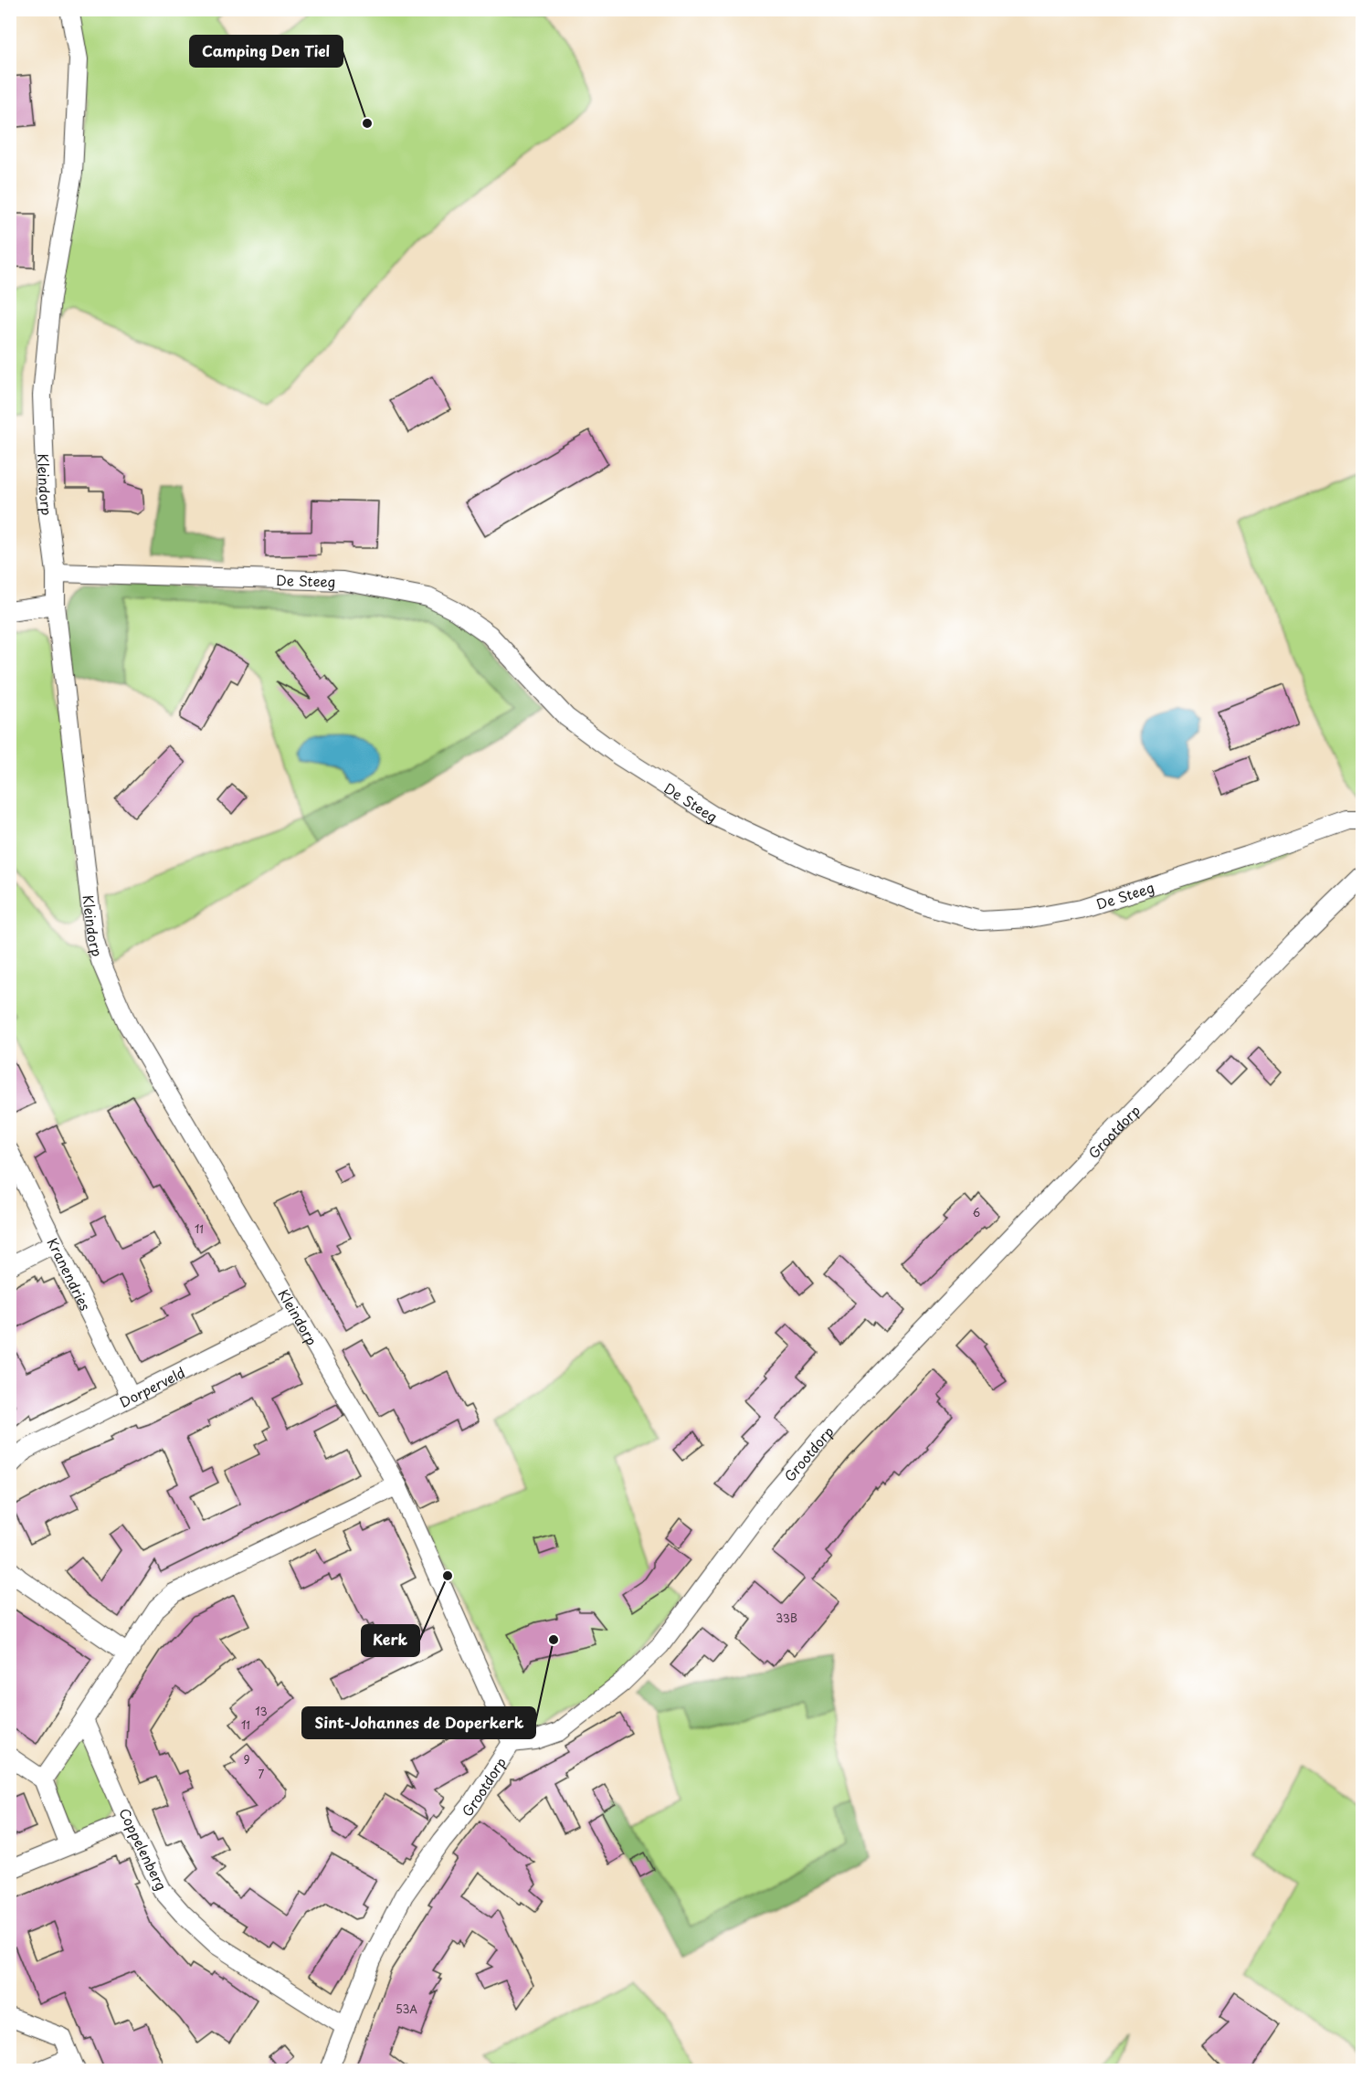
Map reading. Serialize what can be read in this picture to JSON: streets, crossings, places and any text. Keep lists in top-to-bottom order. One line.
{"streets":{"street":["Kleindorp","De Steeg","Grootdorp","Kranendries","Dorperveld","Coppelenberg"]},"crossings":[["Kleindorp","De Steeg"],["Kleindorp","Grootdorp"],["Kleindorp","Dorperveld"],["Grootdorp","Coppelenberg"],["Kranendries","Dorperveld"]],"places":["Camping Den Tiel","Kerk","Sint-Johannes de Doperkerk"],"house_numbers":["6","11","33B","13","11","9","7","53A"]}
